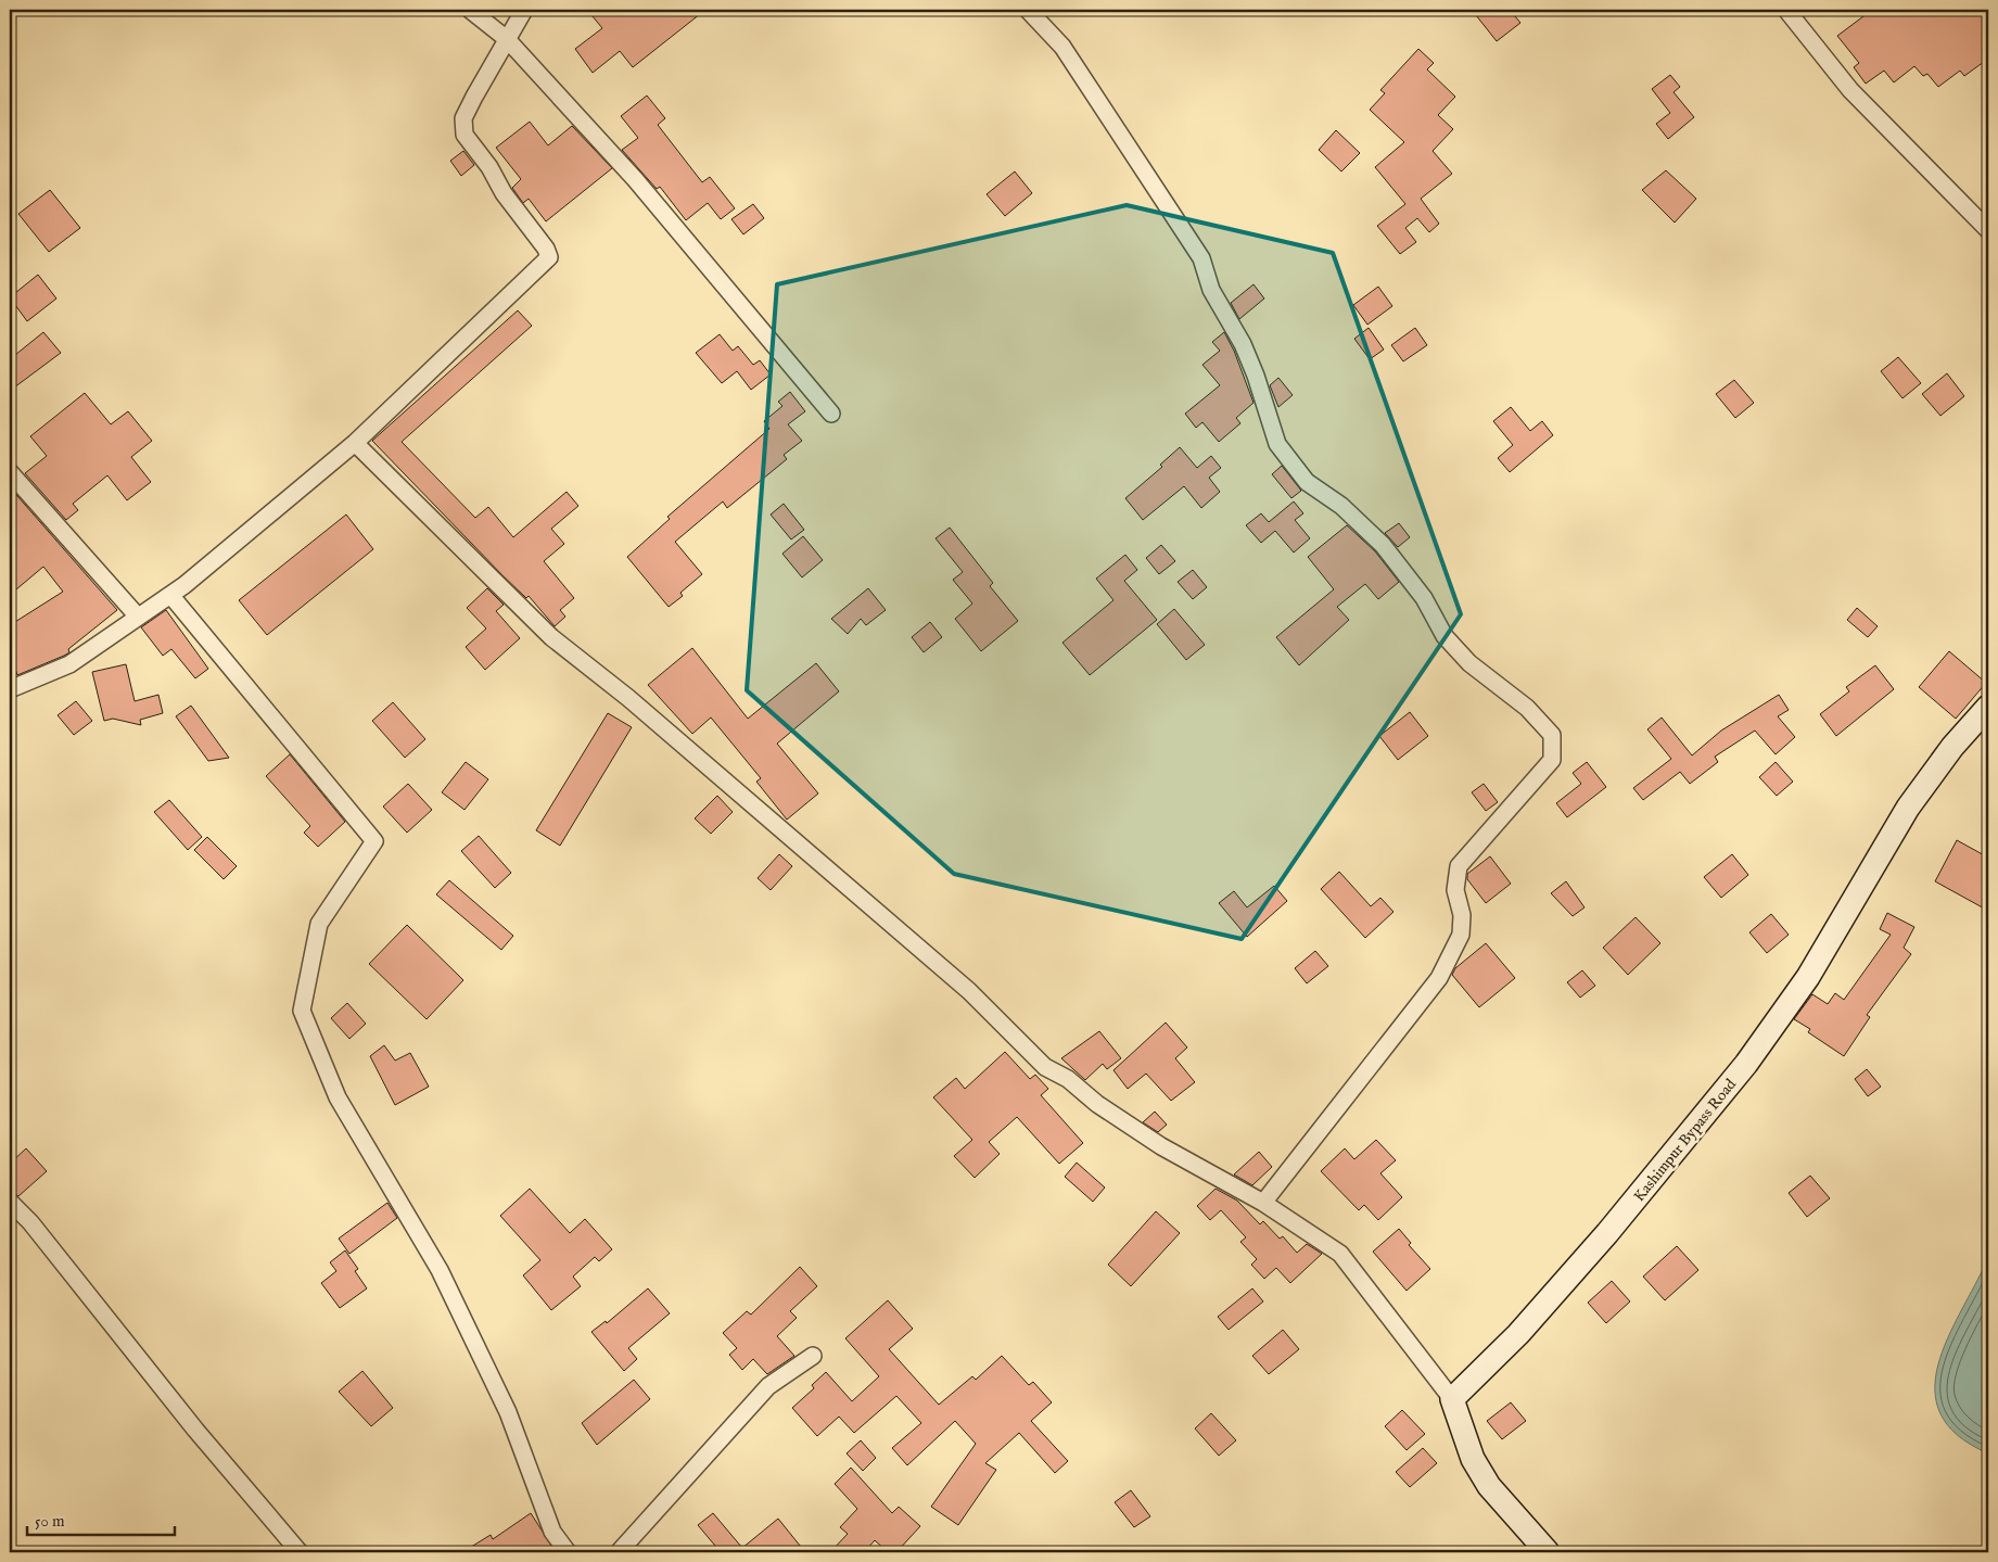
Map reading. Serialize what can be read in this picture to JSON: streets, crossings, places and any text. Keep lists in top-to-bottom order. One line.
{"streets":{"main road":["Kashimpur Bypass Road"]},"scale_bar":"50 m"}
